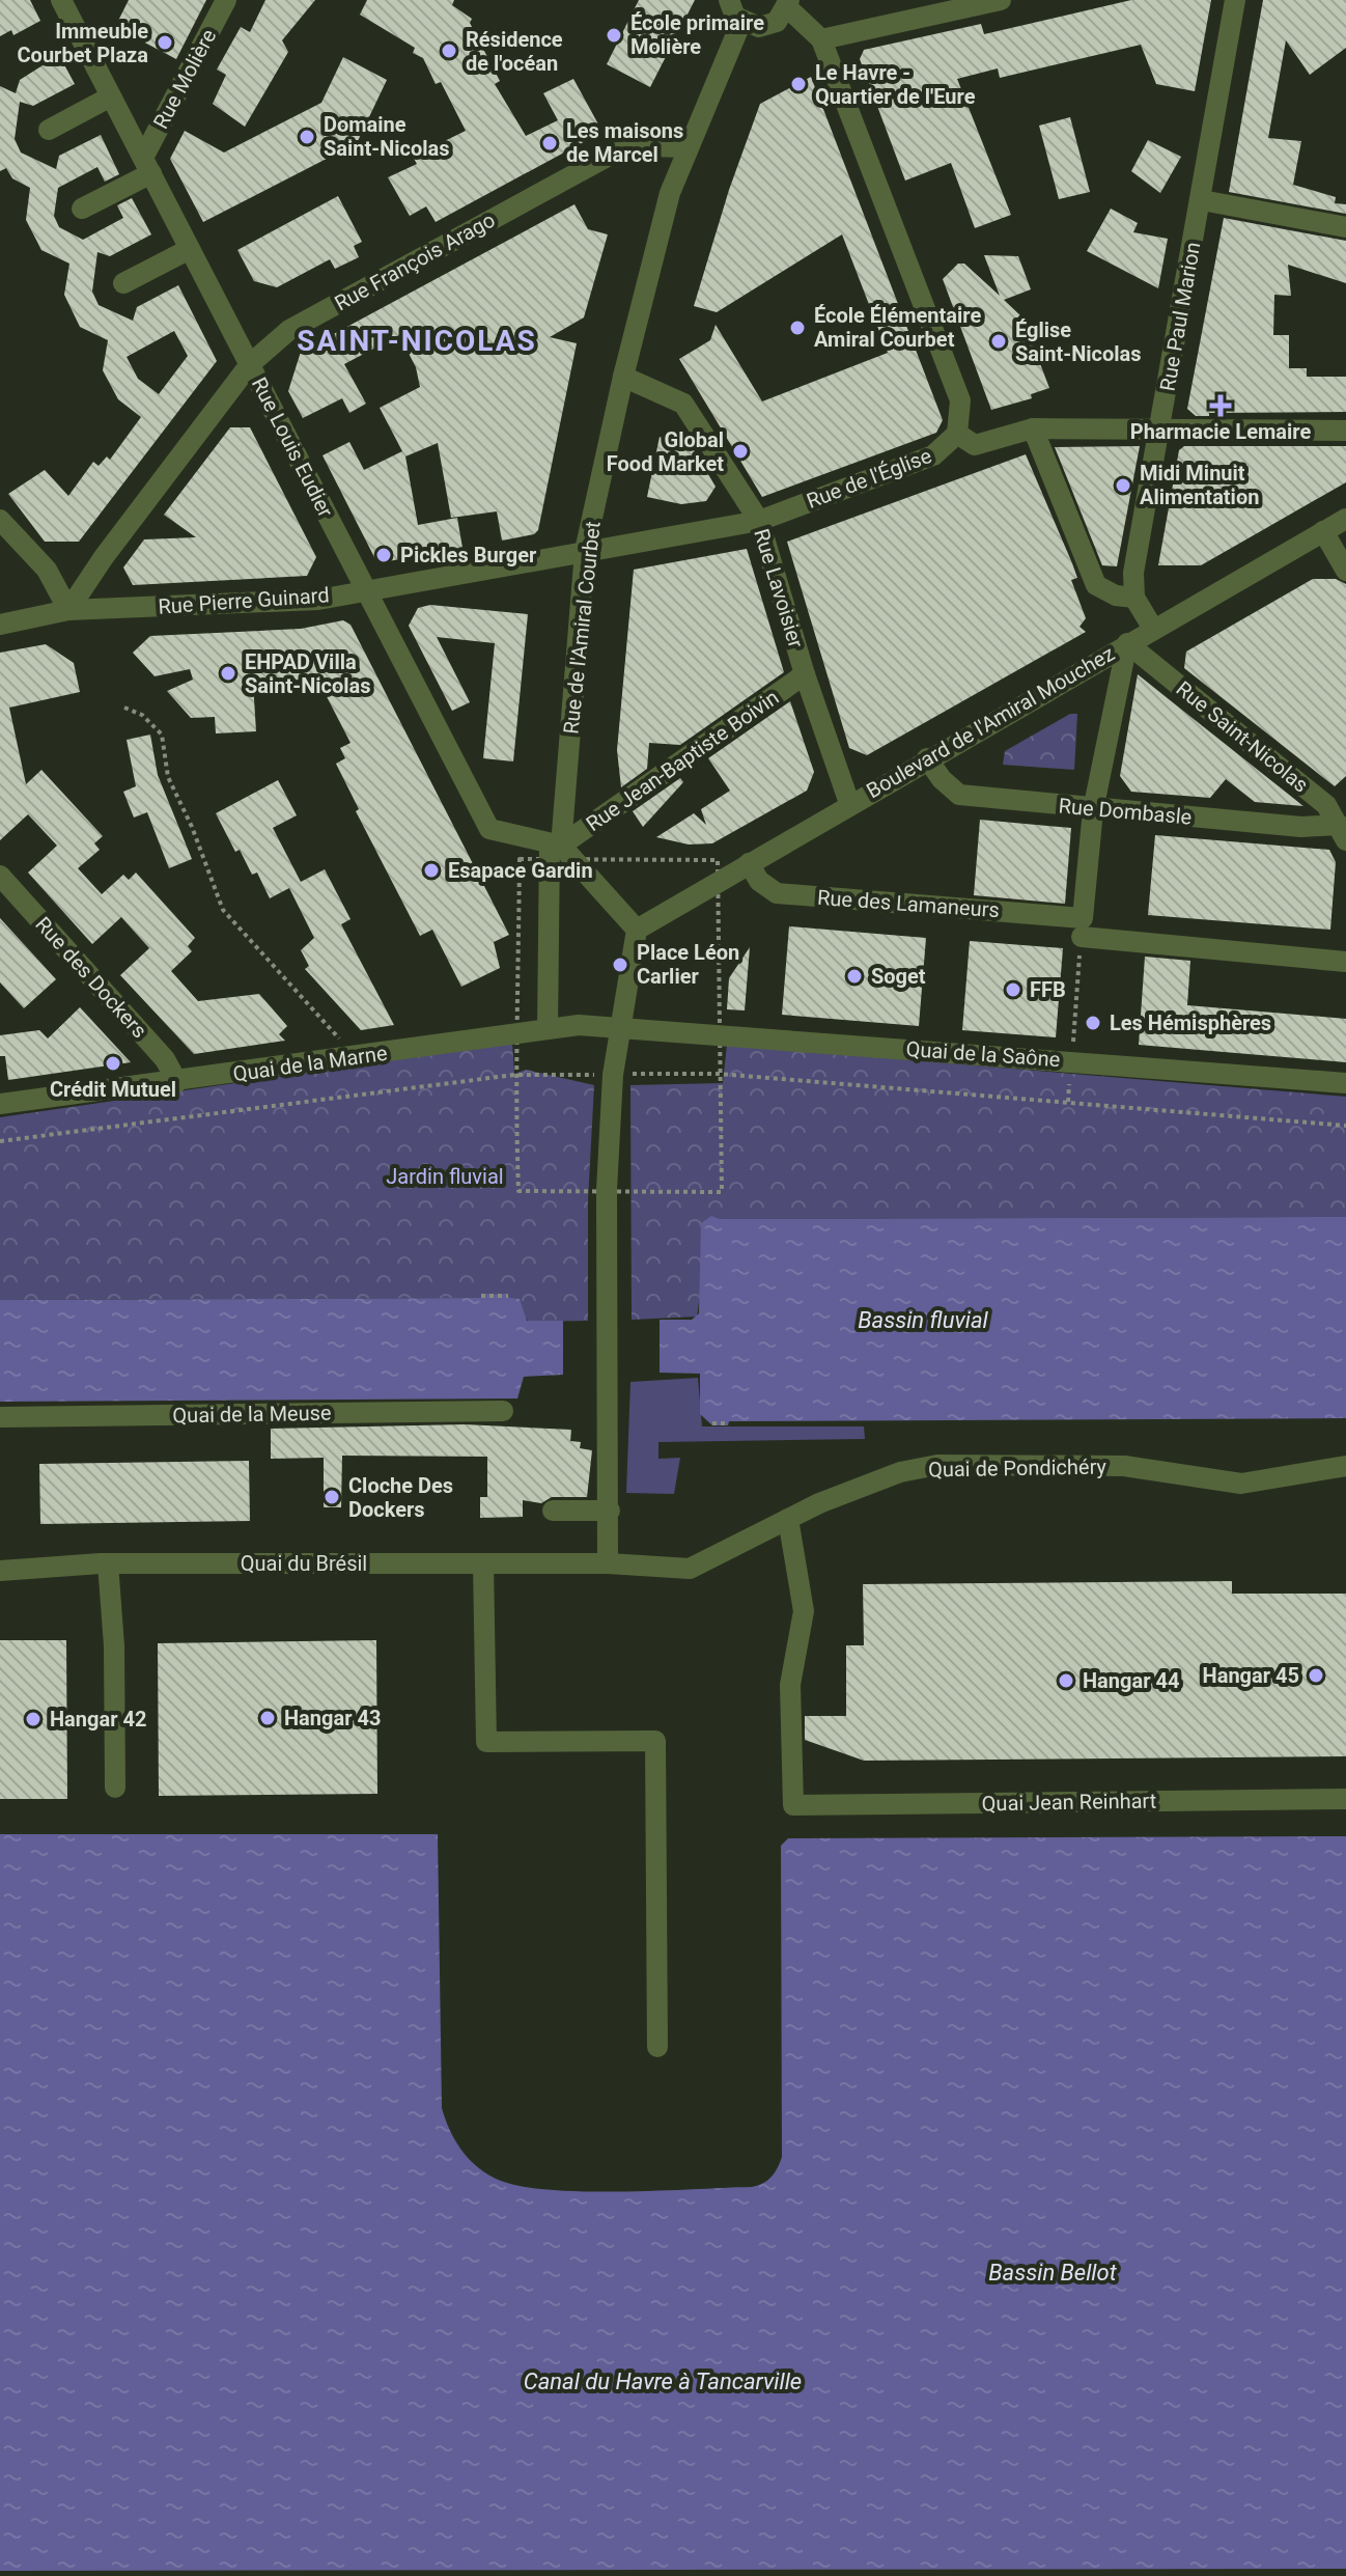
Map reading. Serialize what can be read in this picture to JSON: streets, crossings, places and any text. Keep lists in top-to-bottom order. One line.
{"streets":{"street":["Rue Molière","Rue François Arago","Rue Paul Marion","Rue Louis Eudier","Rue de l'Église","Rue Lavoisier","Rue Pierre Guinard","Rue de l'Amiral Courbet","Boulevard de l'Amiral Mouchez","Rue Saint-Nicolas","Rue Jean-Baptiste Boivin","Rue Dombasle","Rue des Lamaneurs","Rue des Dockers","Quai de la Saône","Quai de la Marne","Quai de la Meuse","Quai de Pondichéry","Quai du Brésil","Quai Jean Reinhart"]},"crossings":[["Rue Molière","Rue Louis Eudier"],["Rue François Arago","Rue Louis Eudier"],["Rue François Arago","Rue Pierre Guinard"],["Rue François Arago","Rue de l'Amiral Courbet"],["Rue Louis Eudier","Rue Pierre Guinard"],["Rue Louis Eudier","Rue de l'Amiral Courbet"],["Rue Louis Eudier","Rue Jean-Baptiste Boivin"],["Rue de l'Église","Rue Lavoisier"],["Rue de l'Église","Rue Pierre Guinard"],["Rue de l'Église","Rue de l'Amiral Courbet"],["Rue Lavoisier","Rue de l'Amiral Courbet"],["Rue Lavoisier","Boulevard de l'Amiral Mouchez"],["Rue Lavoisier","Rue Jean-Baptiste Boivin"],["Rue Pierre Guinard","Rue de l'Amiral Courbet"],["Rue de l'Amiral Courbet","Rue Jean-Baptiste Boivin"],["Rue de l'Amiral Courbet","Quai de la Marne"],["Boulevard de l'Amiral Mouchez","Rue Saint-Nicolas"],["Boulevard de l'Amiral Mouchez","Rue Dombasle"],["Boulevard de l'Amiral Mouchez","Rue des Lamaneurs"],["Rue Saint-Nicolas","Rue Dombasle"],["Rue des Dockers","Quai de la Marne"],["Quai de la Saône","Quai de la Marne"],["Quai de Pondichéry","Quai du Brésil"],["Quai de Pondichéry","Quai Jean Reinhart"]],"districts":["SAINT-NICOLAS"],"water":["Bassin fluvial","Bassin Bellot","Canal du Havre à Tancarville"],"parks":["Jardin fluvial"],"places":{"other":["École primaire Molière","Immeuble Courbet Plaza","Résidence de l'océan","Le Havre - Quartier de l'Eure","Domaine Saint-Nicolas","Les maisons de Marcel","École Élémentaire Amiral Courbet","Église Saint-Nicolas","Global Food Market","Midi Minuit Alimentation","Pickles Burger","EHPAD Villa Saint-Nicolas","Esapace Gardin","Place Léon Carlier","Soget","FFB","Les Hémisphères","Crédit Mutuel","Cloche Des Dockers","Hangar 45","Hangar 44","Hangar 43","Hangar 42"],"health":["Pharmacie Lemaire"]}}
